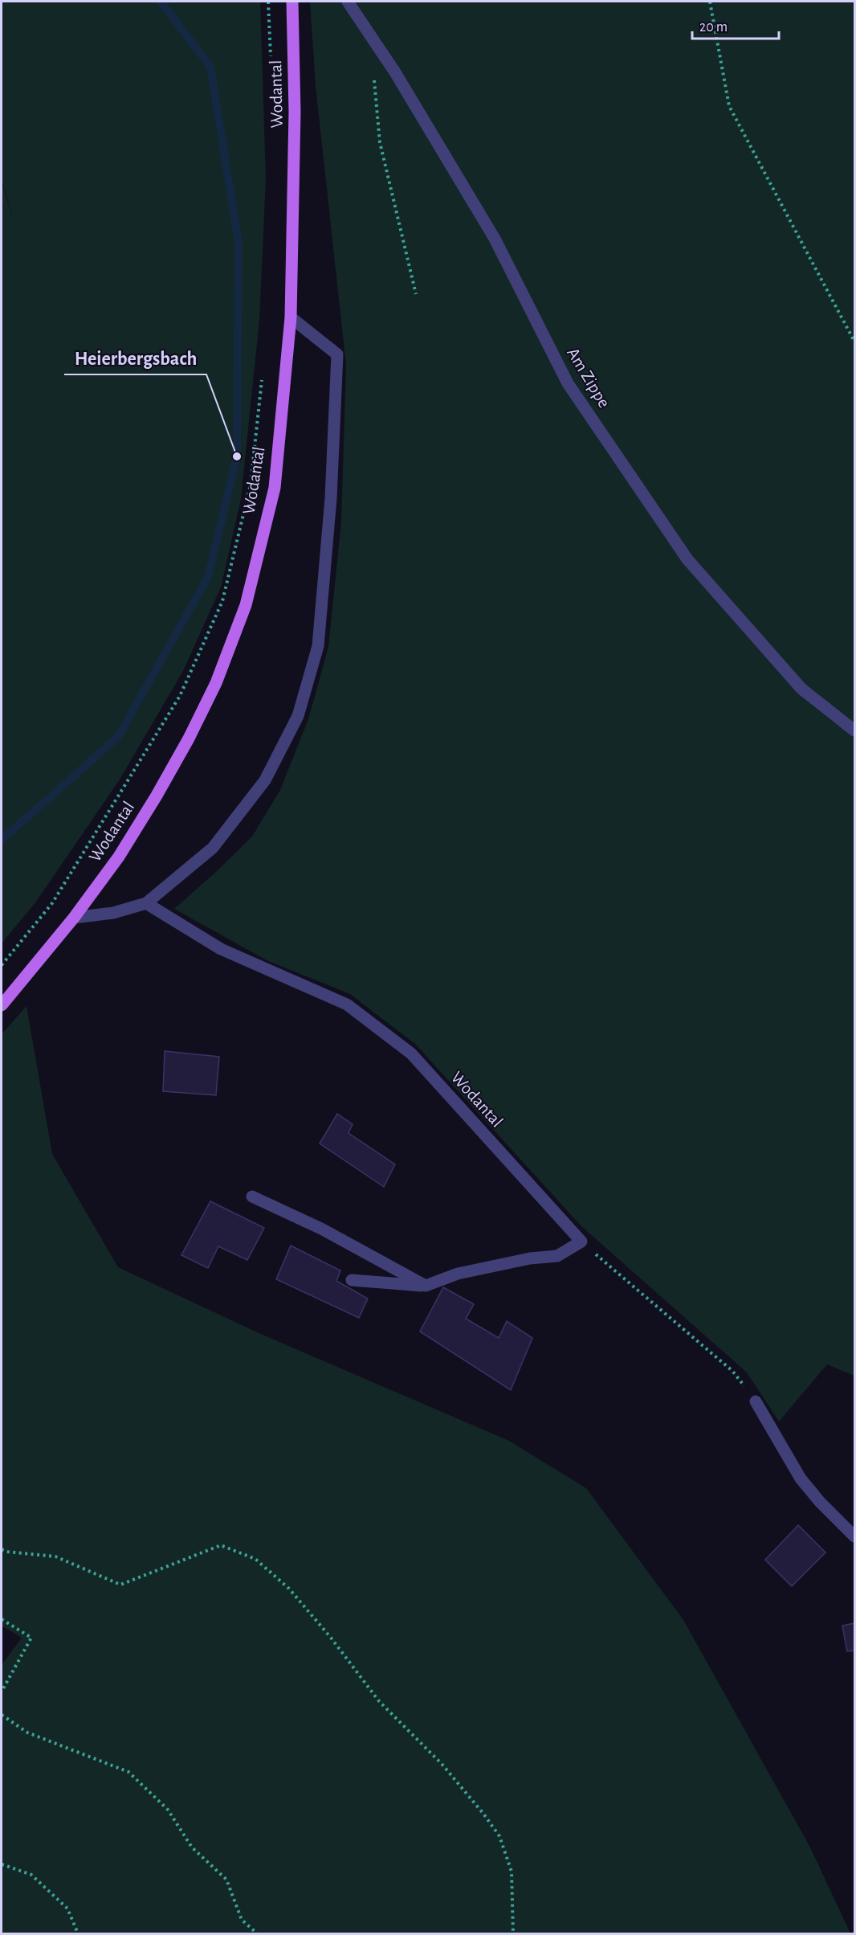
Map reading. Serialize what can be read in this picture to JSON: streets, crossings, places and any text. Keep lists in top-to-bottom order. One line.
{"streets":{"main road":["Wodantal"],"street":["Am Zippe"]},"places":["Heierbergsbach"],"scale_bar":"20 m"}
